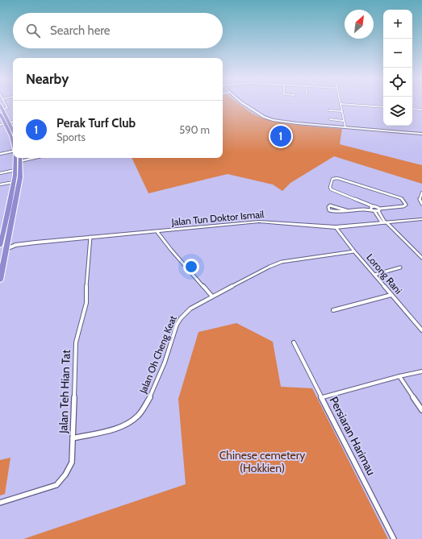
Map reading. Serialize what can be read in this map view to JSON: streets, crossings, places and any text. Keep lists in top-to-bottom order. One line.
{"streets":{"street":["Jalan Tun Doktor Ismail","Lorong Rani","Jalan Oh Cheng Keat","Jalan Teh Hian Tat","Persiaran Harimau"]},"crossings":[["Jalan Tun Doktor Ismail","Lorong Rani"],["Jalan Tun Doktor Ismail","Jalan Teh Hian Tat"],["Lorong Rani","Jalan Oh Cheng Keat"],["Jalan Oh Cheng Keat","Jalan Teh Hian Tat"]],"parks":["Chinese cemetery (Hokkien)"],"north":"top right","page":{"map_buttons":["+","−"],"search":"Search here","heading":"Nearby","list":[{"mark":"1","name":"Perak Turf Club","note":"Sports","value":"590 m"}],"pins":"1"}}
